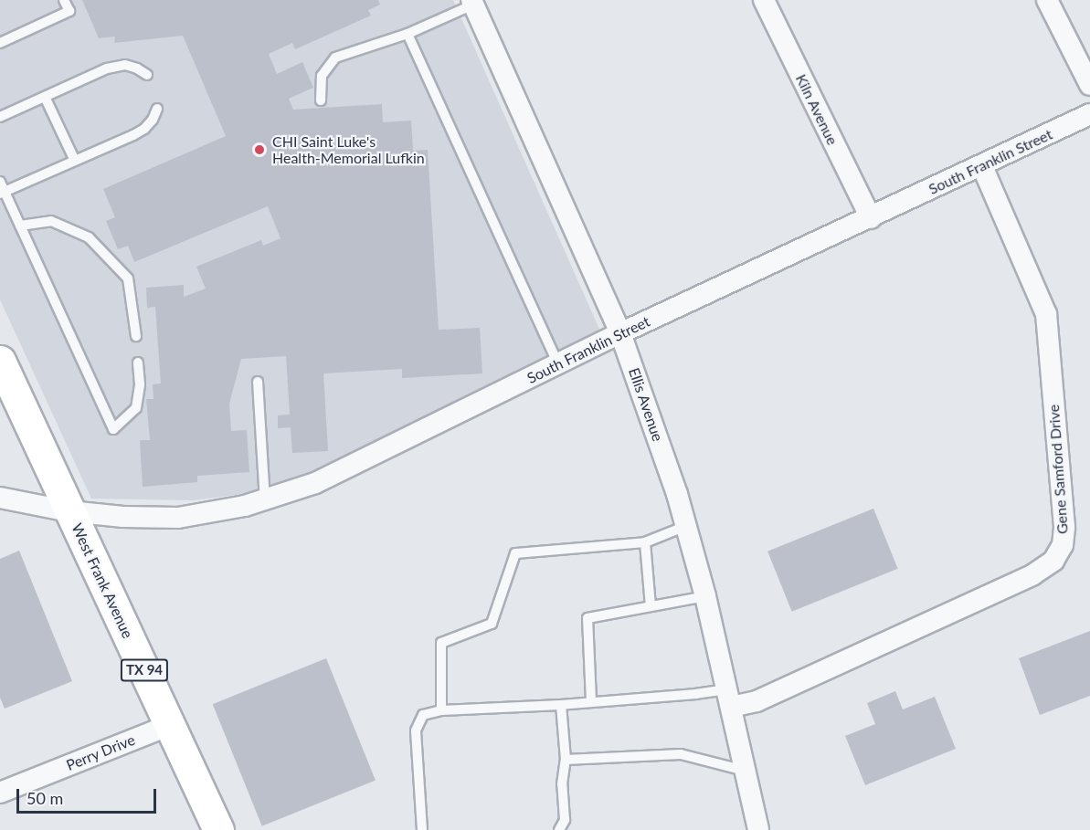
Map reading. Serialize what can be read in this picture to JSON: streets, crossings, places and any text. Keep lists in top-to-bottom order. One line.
{"streets":{"main road":["West Frank Avenue","TX 94"],"street":["Kiln Avenue","South Franklin Street","Ellis Avenue","Gene Samford Drive","Perry Drive"]},"crossings":[["Kiln Avenue","South Franklin Street"],["South Franklin Street","Ellis Avenue"],["South Franklin Street","Gene Samford Drive"],["South Franklin Street","West Frank Avenue"],["Ellis Avenue","Gene Samford Drive"],["West Frank Avenue","Perry Drive"]],"places":["CHI Saint Luke's Health-Memorial Lufkin"],"scale_bar":"50 m"}
